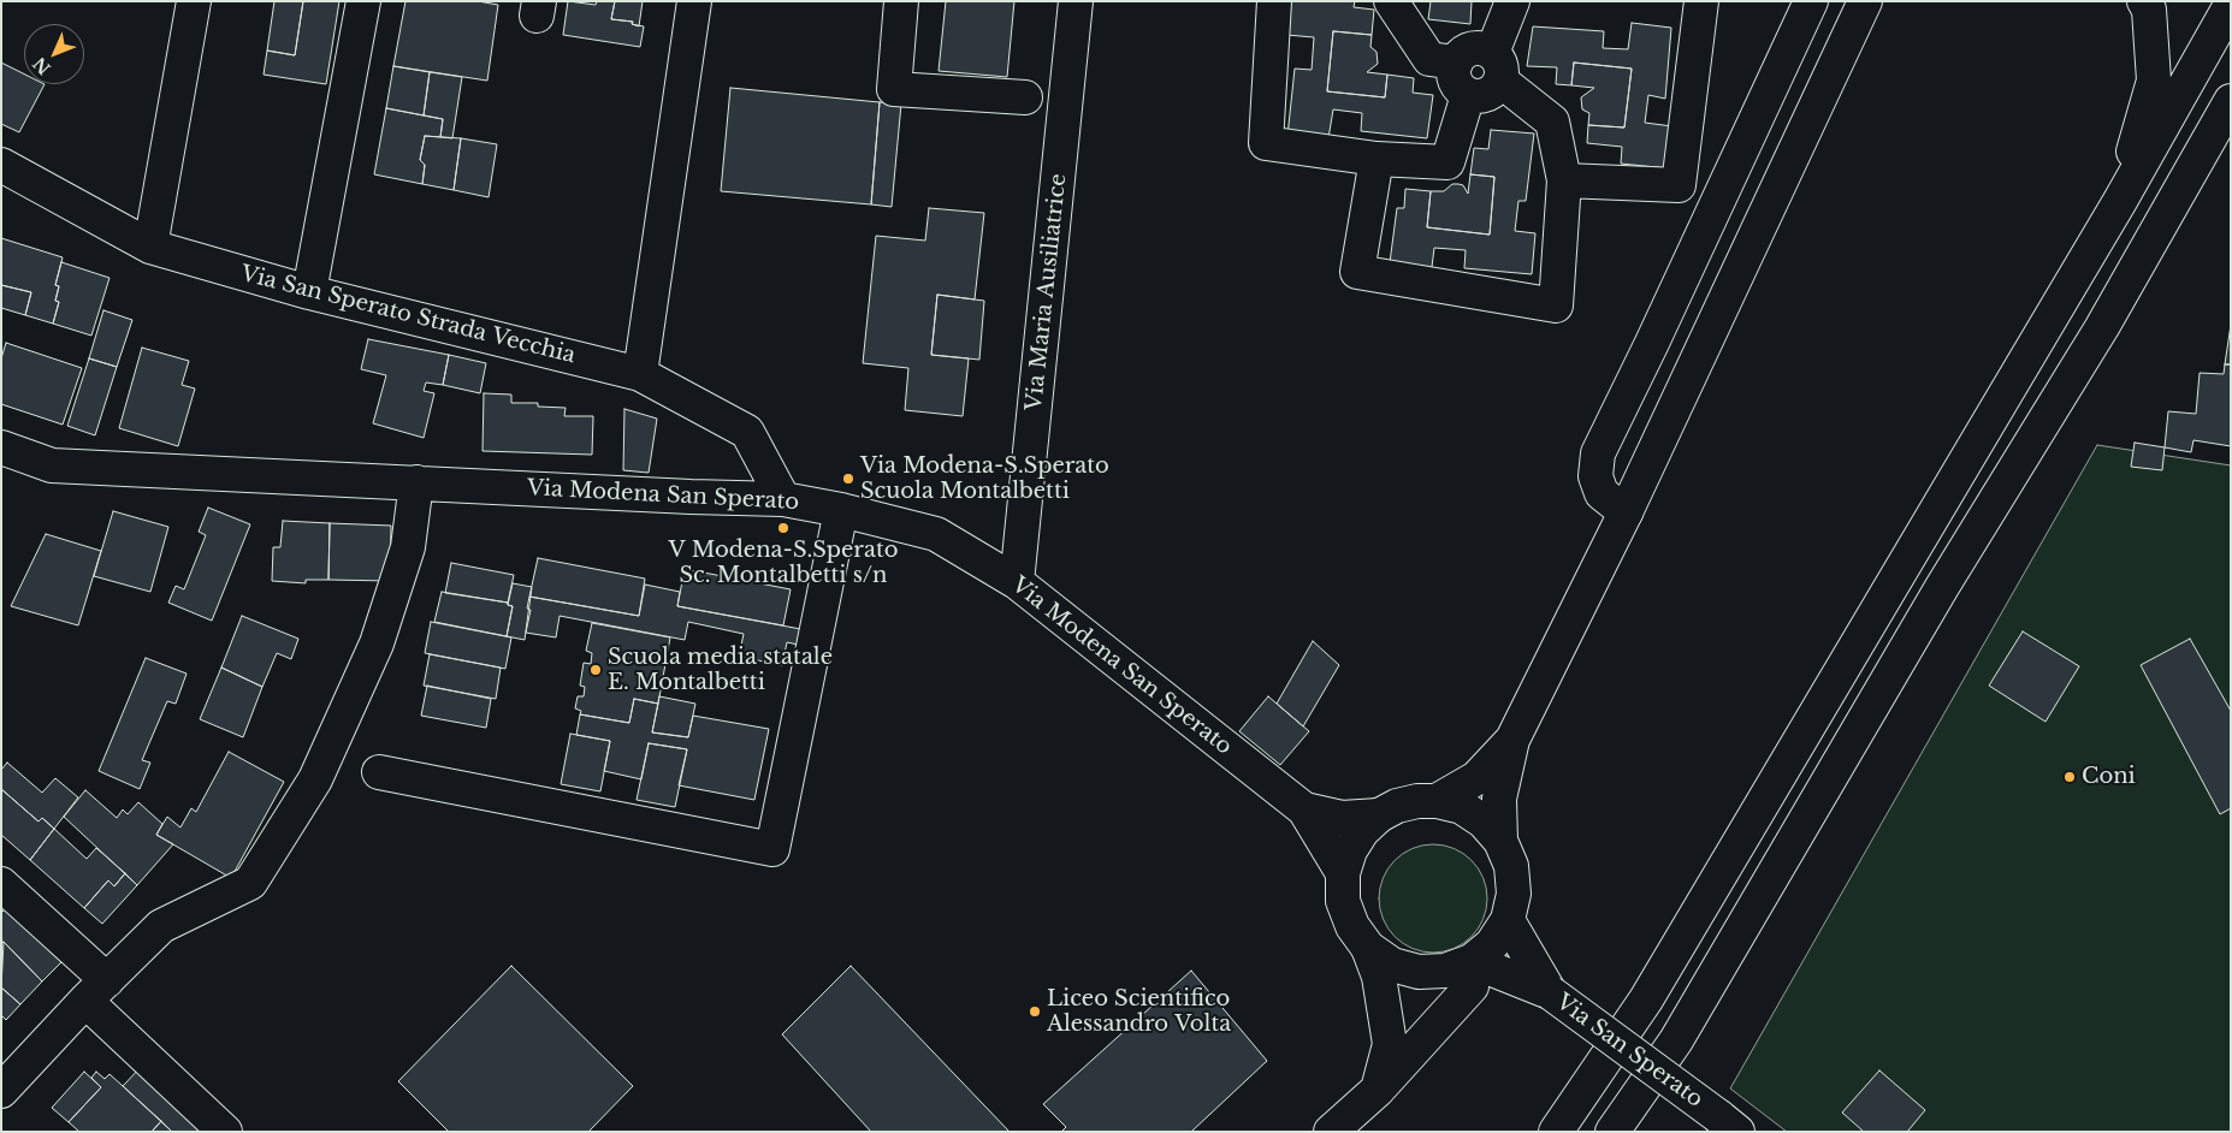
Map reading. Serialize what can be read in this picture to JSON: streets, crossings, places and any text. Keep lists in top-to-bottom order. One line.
{"streets":{"main road":["Via Maria Ausiliatrice","Via San Sperato Strada Vecchia","Via Modena San Sperato","Via San Sperato"]},"crossings":[["Via Maria Ausiliatrice","Via Modena San Sperato"],["Via San Sperato Strada Vecchia","Via Modena San Sperato"]],"places":["Via Modena-S.Sperato Scuola Montalbetti","V Modena-S.Sperato Sc. Montalbetti s/n","Scuola media statale E. Montalbetti","Coni","Liceo Scientifico Alessandro Volta"],"north":"bottom left"}
